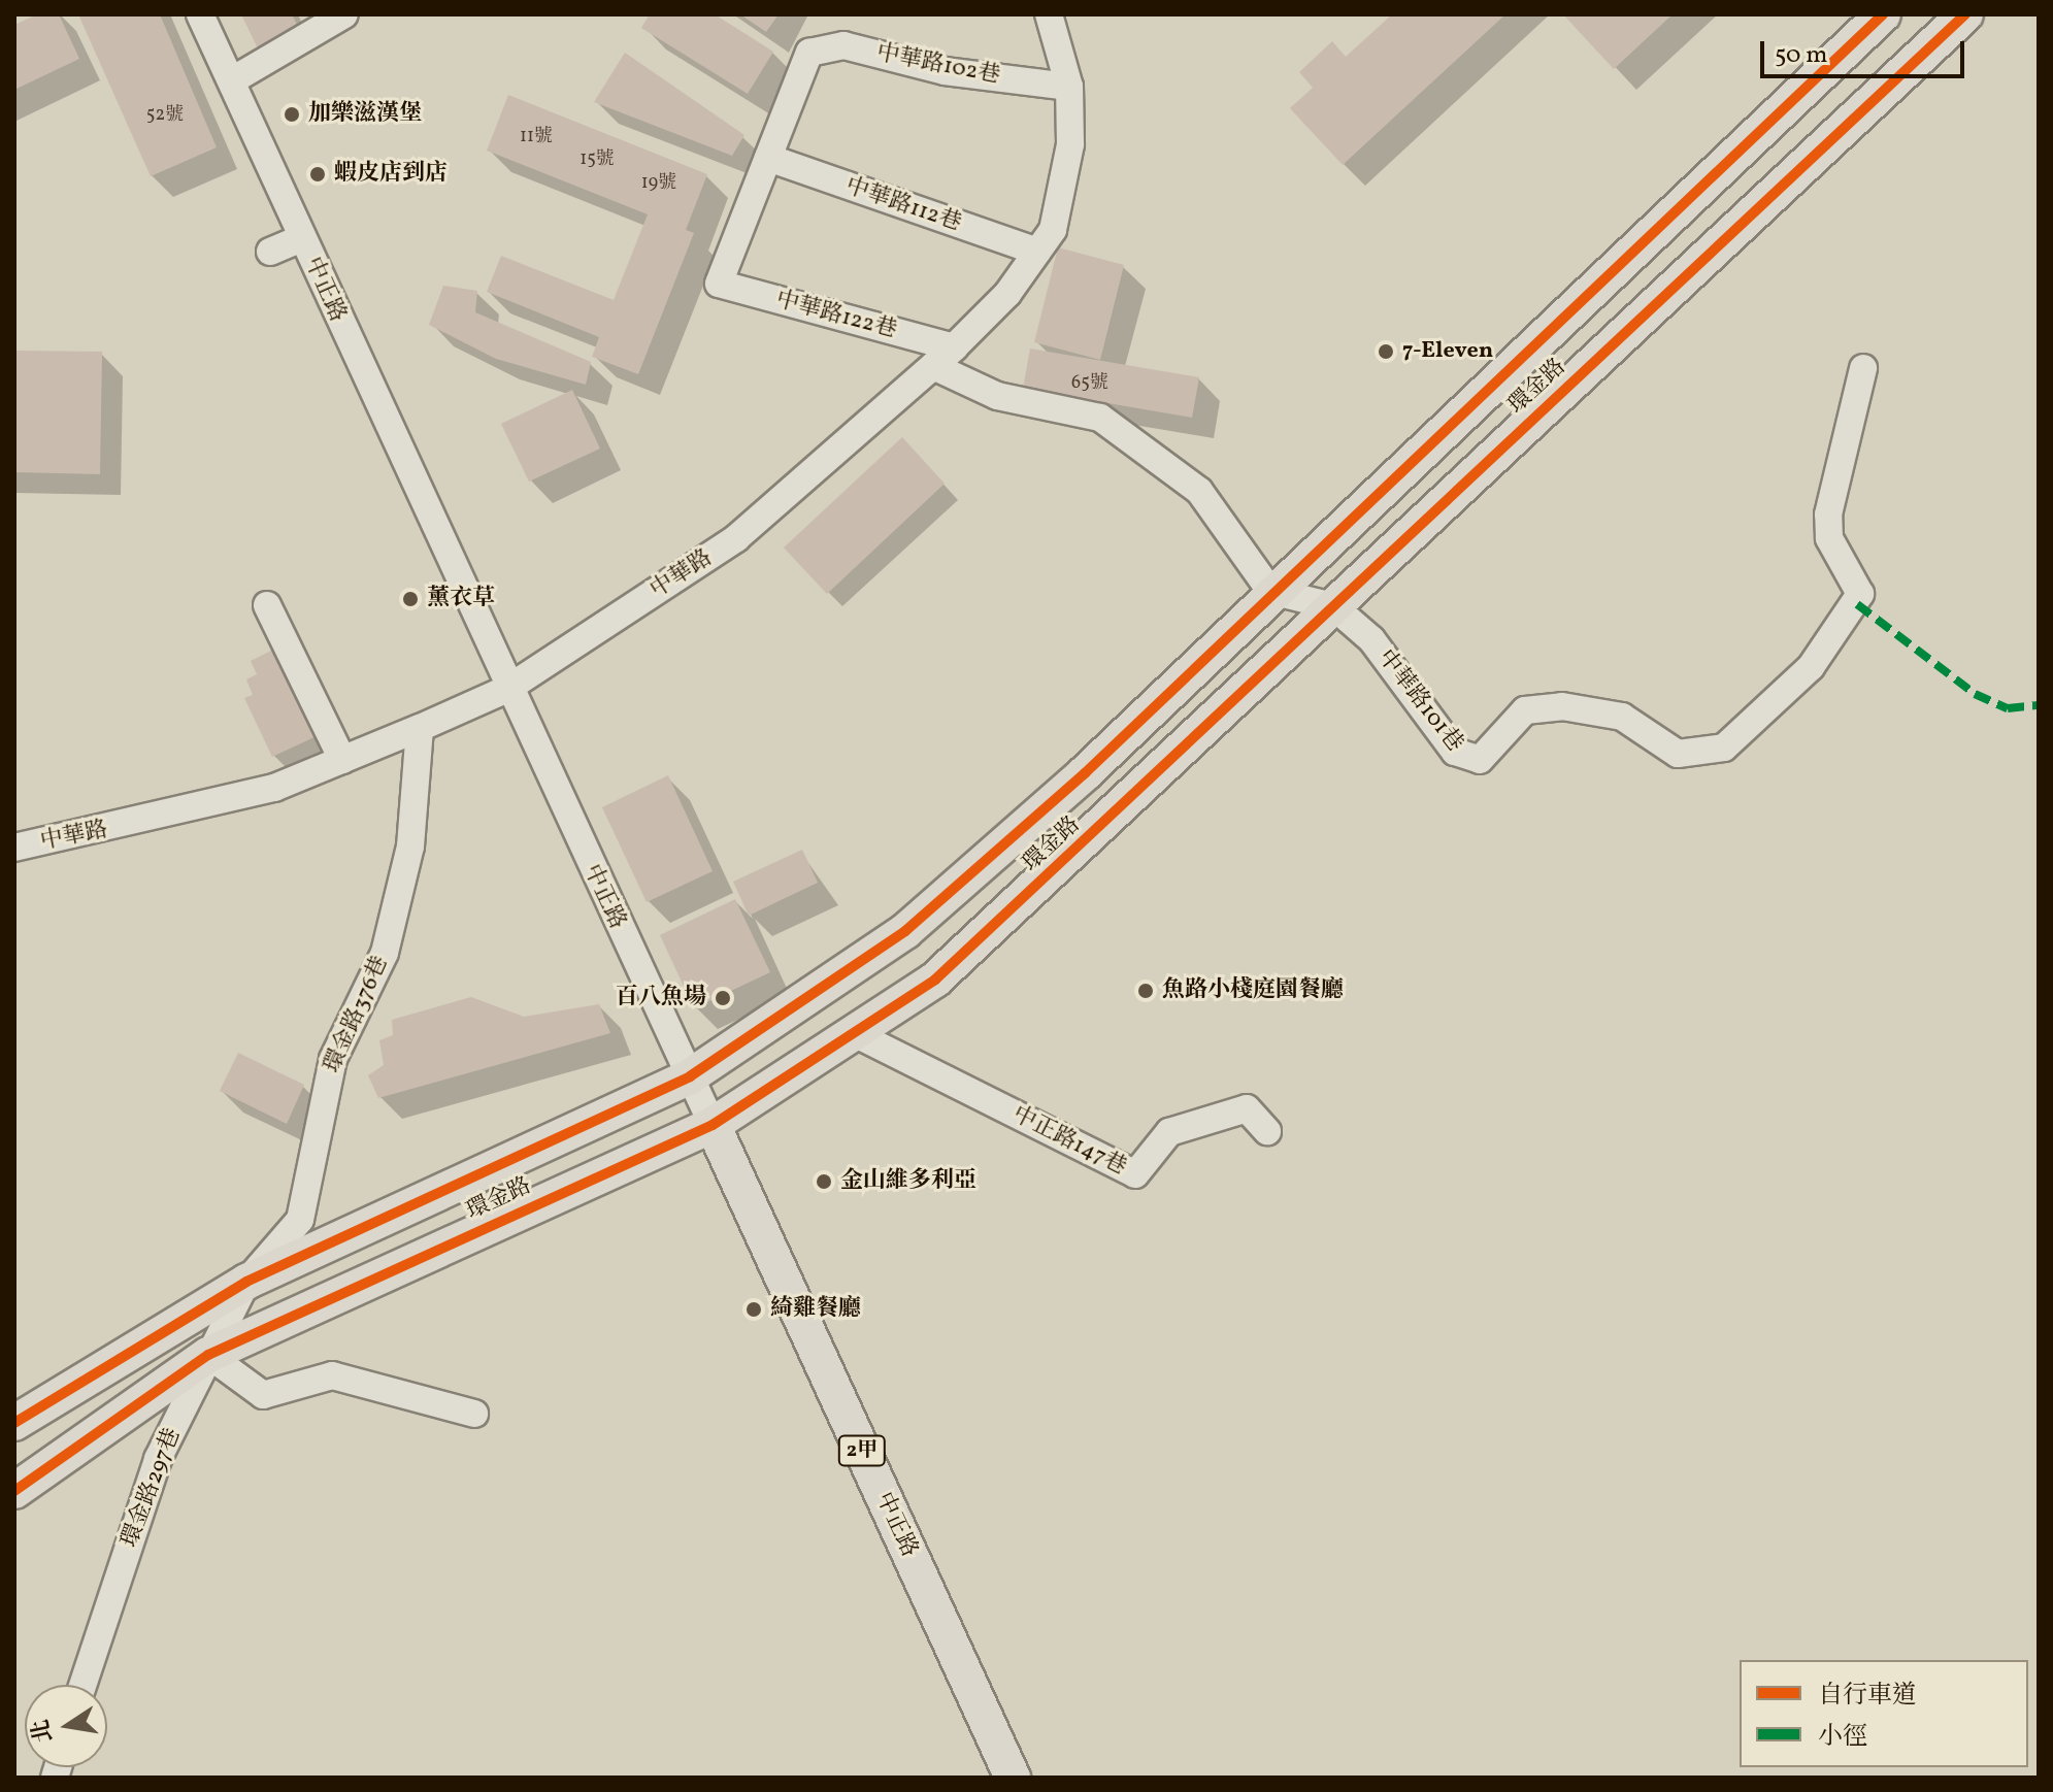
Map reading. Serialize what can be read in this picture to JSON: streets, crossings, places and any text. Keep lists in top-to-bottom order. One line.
{"streets":{"main road":["中正路","環金路","2甲"],"street":["中華路102巷","中華路112巷","中華路122巷","中華路","中華路101巷","環金路376巷","中正路147巷","環金路297巷"]},"crossings":[["中華路102巷","中華路112巷"],["中華路102巷","中華路122巷"],["中華路102巷","中華路"],["中華路112巷","中華路122巷"],["中華路112巷","中華路"],["中正路","環金路"],["中正路","中華路"],["中華路122巷","中華路"],["環金路","中華路101巷"],["環金路","環金路376巷"],["環金路","中正路147巷"],["環金路","環金路297巷"],["中華路","環金路376巷"],["環金路376巷","環金路297巷"]],"places":["加樂滋漢堡","蝦皮店到店","7-Eleven","薰衣草","魚路小棧庭園餐廳","百八魚場","金山維多利亞","綺雞餐廳"],"house_numbers":["52號","11號","15號","19號","65號"],"legend":["自行車道","小徑"],"scale_bar":"50 m","north":"left"}
